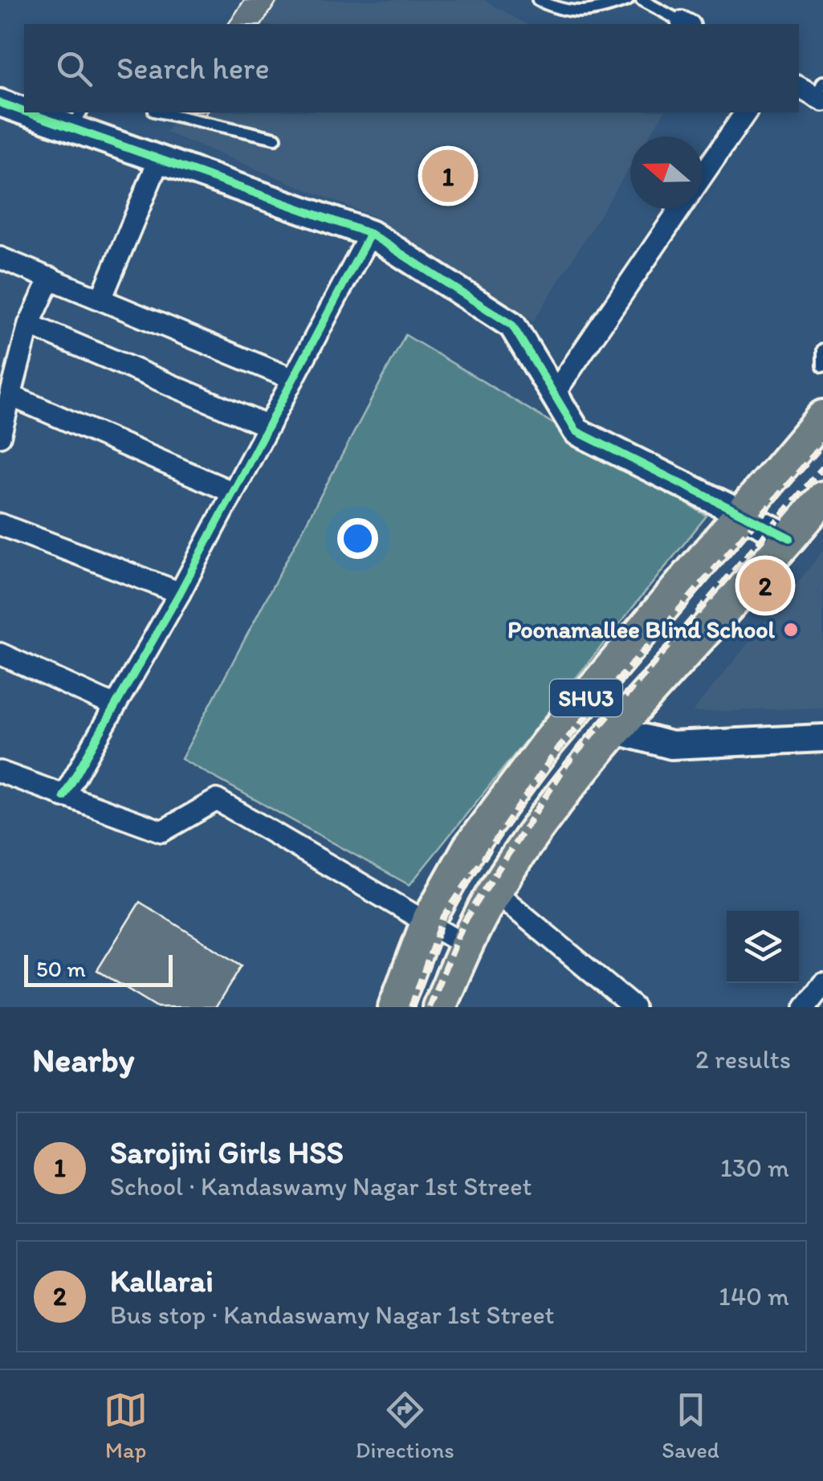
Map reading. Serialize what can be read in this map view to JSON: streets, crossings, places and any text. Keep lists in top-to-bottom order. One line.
{"streets":{"main road":["SHU3"]},"places":["Poonamallee Blind School"],"scale_bar":"50 m","north":"left","page":{"search":"Search here","pins":["1","2"],"scale":"50 m","heading":["Nearby","2 results"],"list":[{"mark":"1","name":"Sarojini Girls HSS","note":"School · Kandaswamy Nagar 1st Street","value":"130 m"},{"mark":"2","name":"Kallarai","note":"Bus stop · Kandaswamy Nagar 1st Street","value":"140 m"}],"nav":["Map","Directions","Saved"]}}
